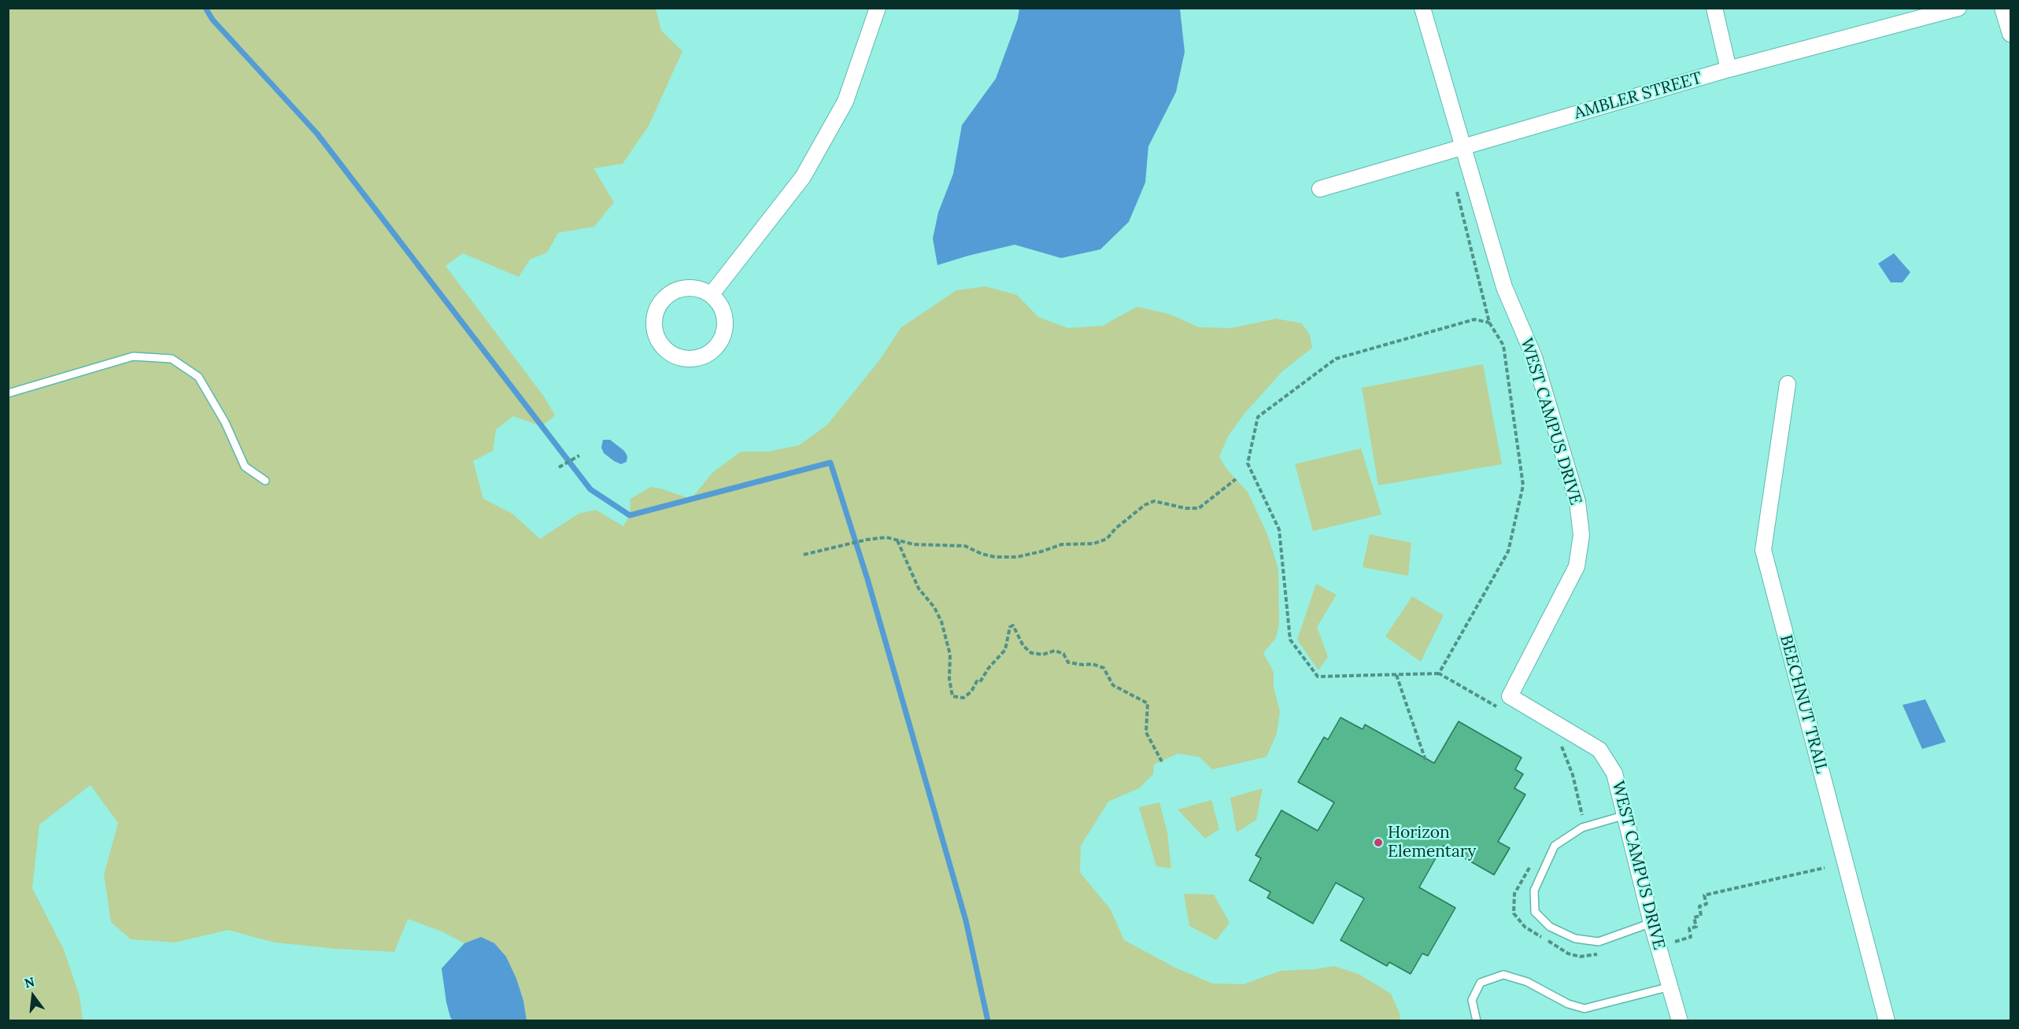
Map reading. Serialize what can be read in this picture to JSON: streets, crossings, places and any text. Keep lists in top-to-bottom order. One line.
{"streets":{"street":["AMBLER STREET","WEST CAMPUS DRIVE","BEECHNUT TRAIL"]},"crossings":[["AMBLER STREET","WEST CAMPUS DRIVE"]],"places":["Horizon Elementary"],"north":"top"}
